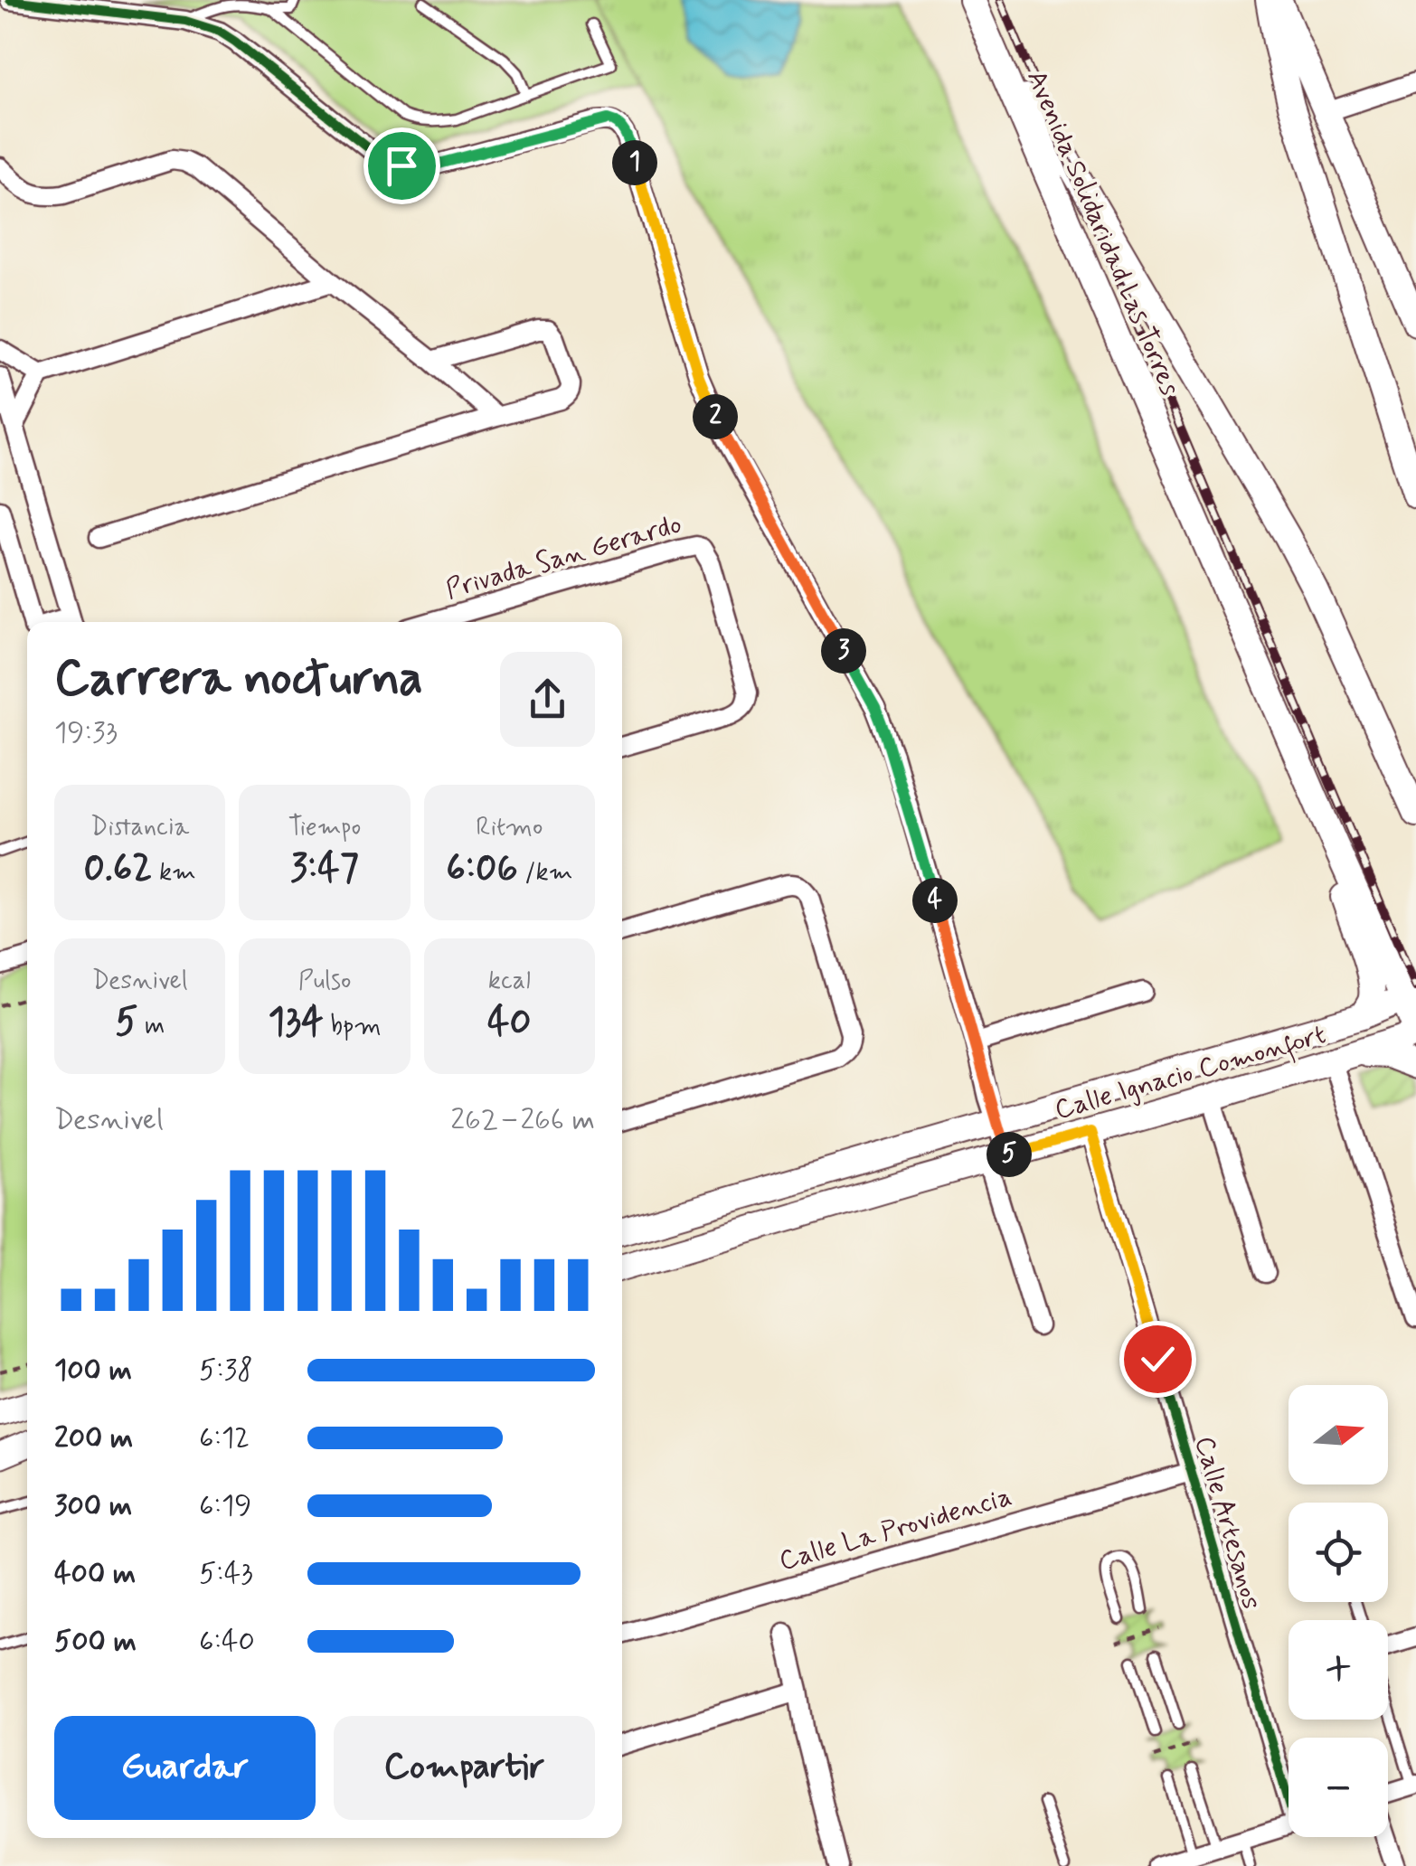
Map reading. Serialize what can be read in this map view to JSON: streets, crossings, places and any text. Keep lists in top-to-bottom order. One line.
{"streets":{"main road":["Avenida Solidaridad Las Torres","Calle Ignacio Comonfort"],"street":["Privada San Gerardo","Calle Artesanos","Calle La Providencia"]},"crossings":[["Avenida Solidaridad Las Torres","Calle Ignacio Comonfort"],["Calle Ignacio Comonfort","Calle Artesanos"],["Calle Artesanos","Calle La Providencia"]],"north":"right","page":{"pins":["1","2","3","4","5"],"heading":["Carrera nocturna","19:33"],"stats":[["Distancia","0.62 km"],["Tiempo","3:47"],["Ritmo","6:06 /km"],["Desnivel","5 m"],["Pulso","134 bpm"],["kcal","40"]],"chart":["Desnivel","262–266 m"],"list":[{"name":"100 m","note":"5:38"},{"name":"200 m","note":"6:12"},{"name":"300 m","note":"6:19"},{"name":"400 m","note":"5:43"},{"name":"500 m","note":"6:40"}],"map_buttons":["+","−"],"buttons":["Guardar","Compartir"]}}
